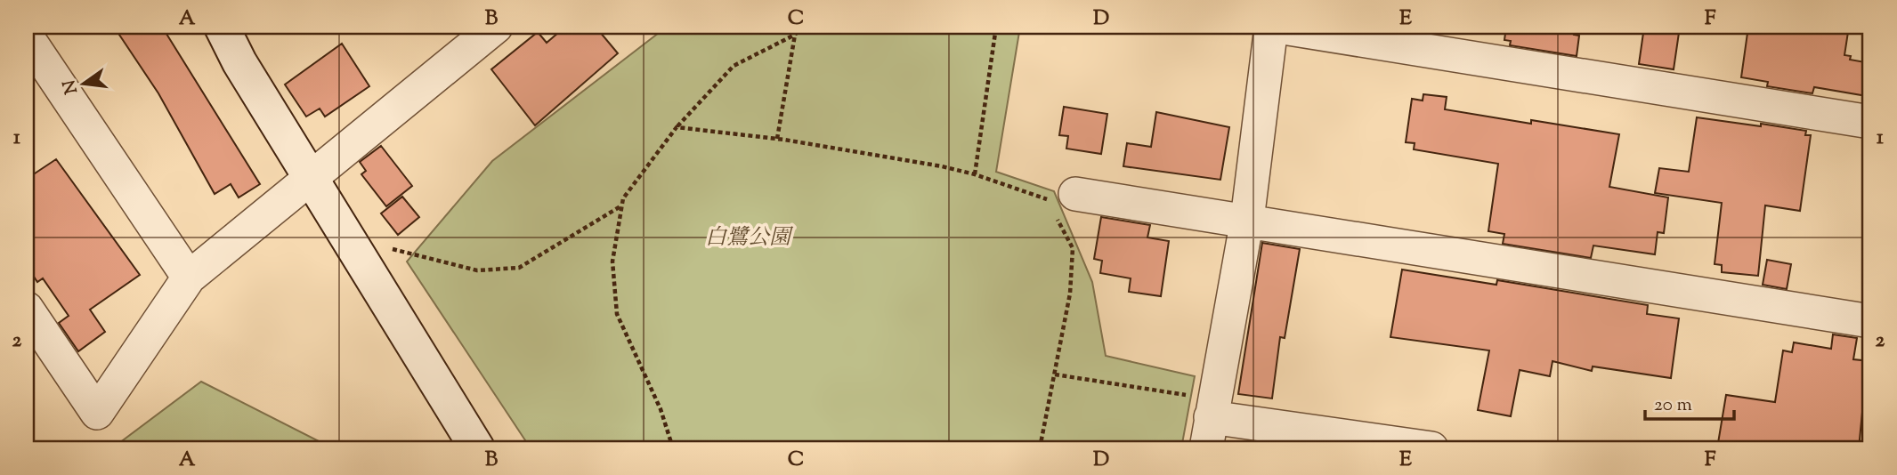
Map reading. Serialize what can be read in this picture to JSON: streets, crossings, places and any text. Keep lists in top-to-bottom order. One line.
{"parks":["白鷺公園"],"scale_bar":"20 m","north":"left","grid":{"columns":["A","B","C","D","E","F"],"rows":["1","2"]}}
